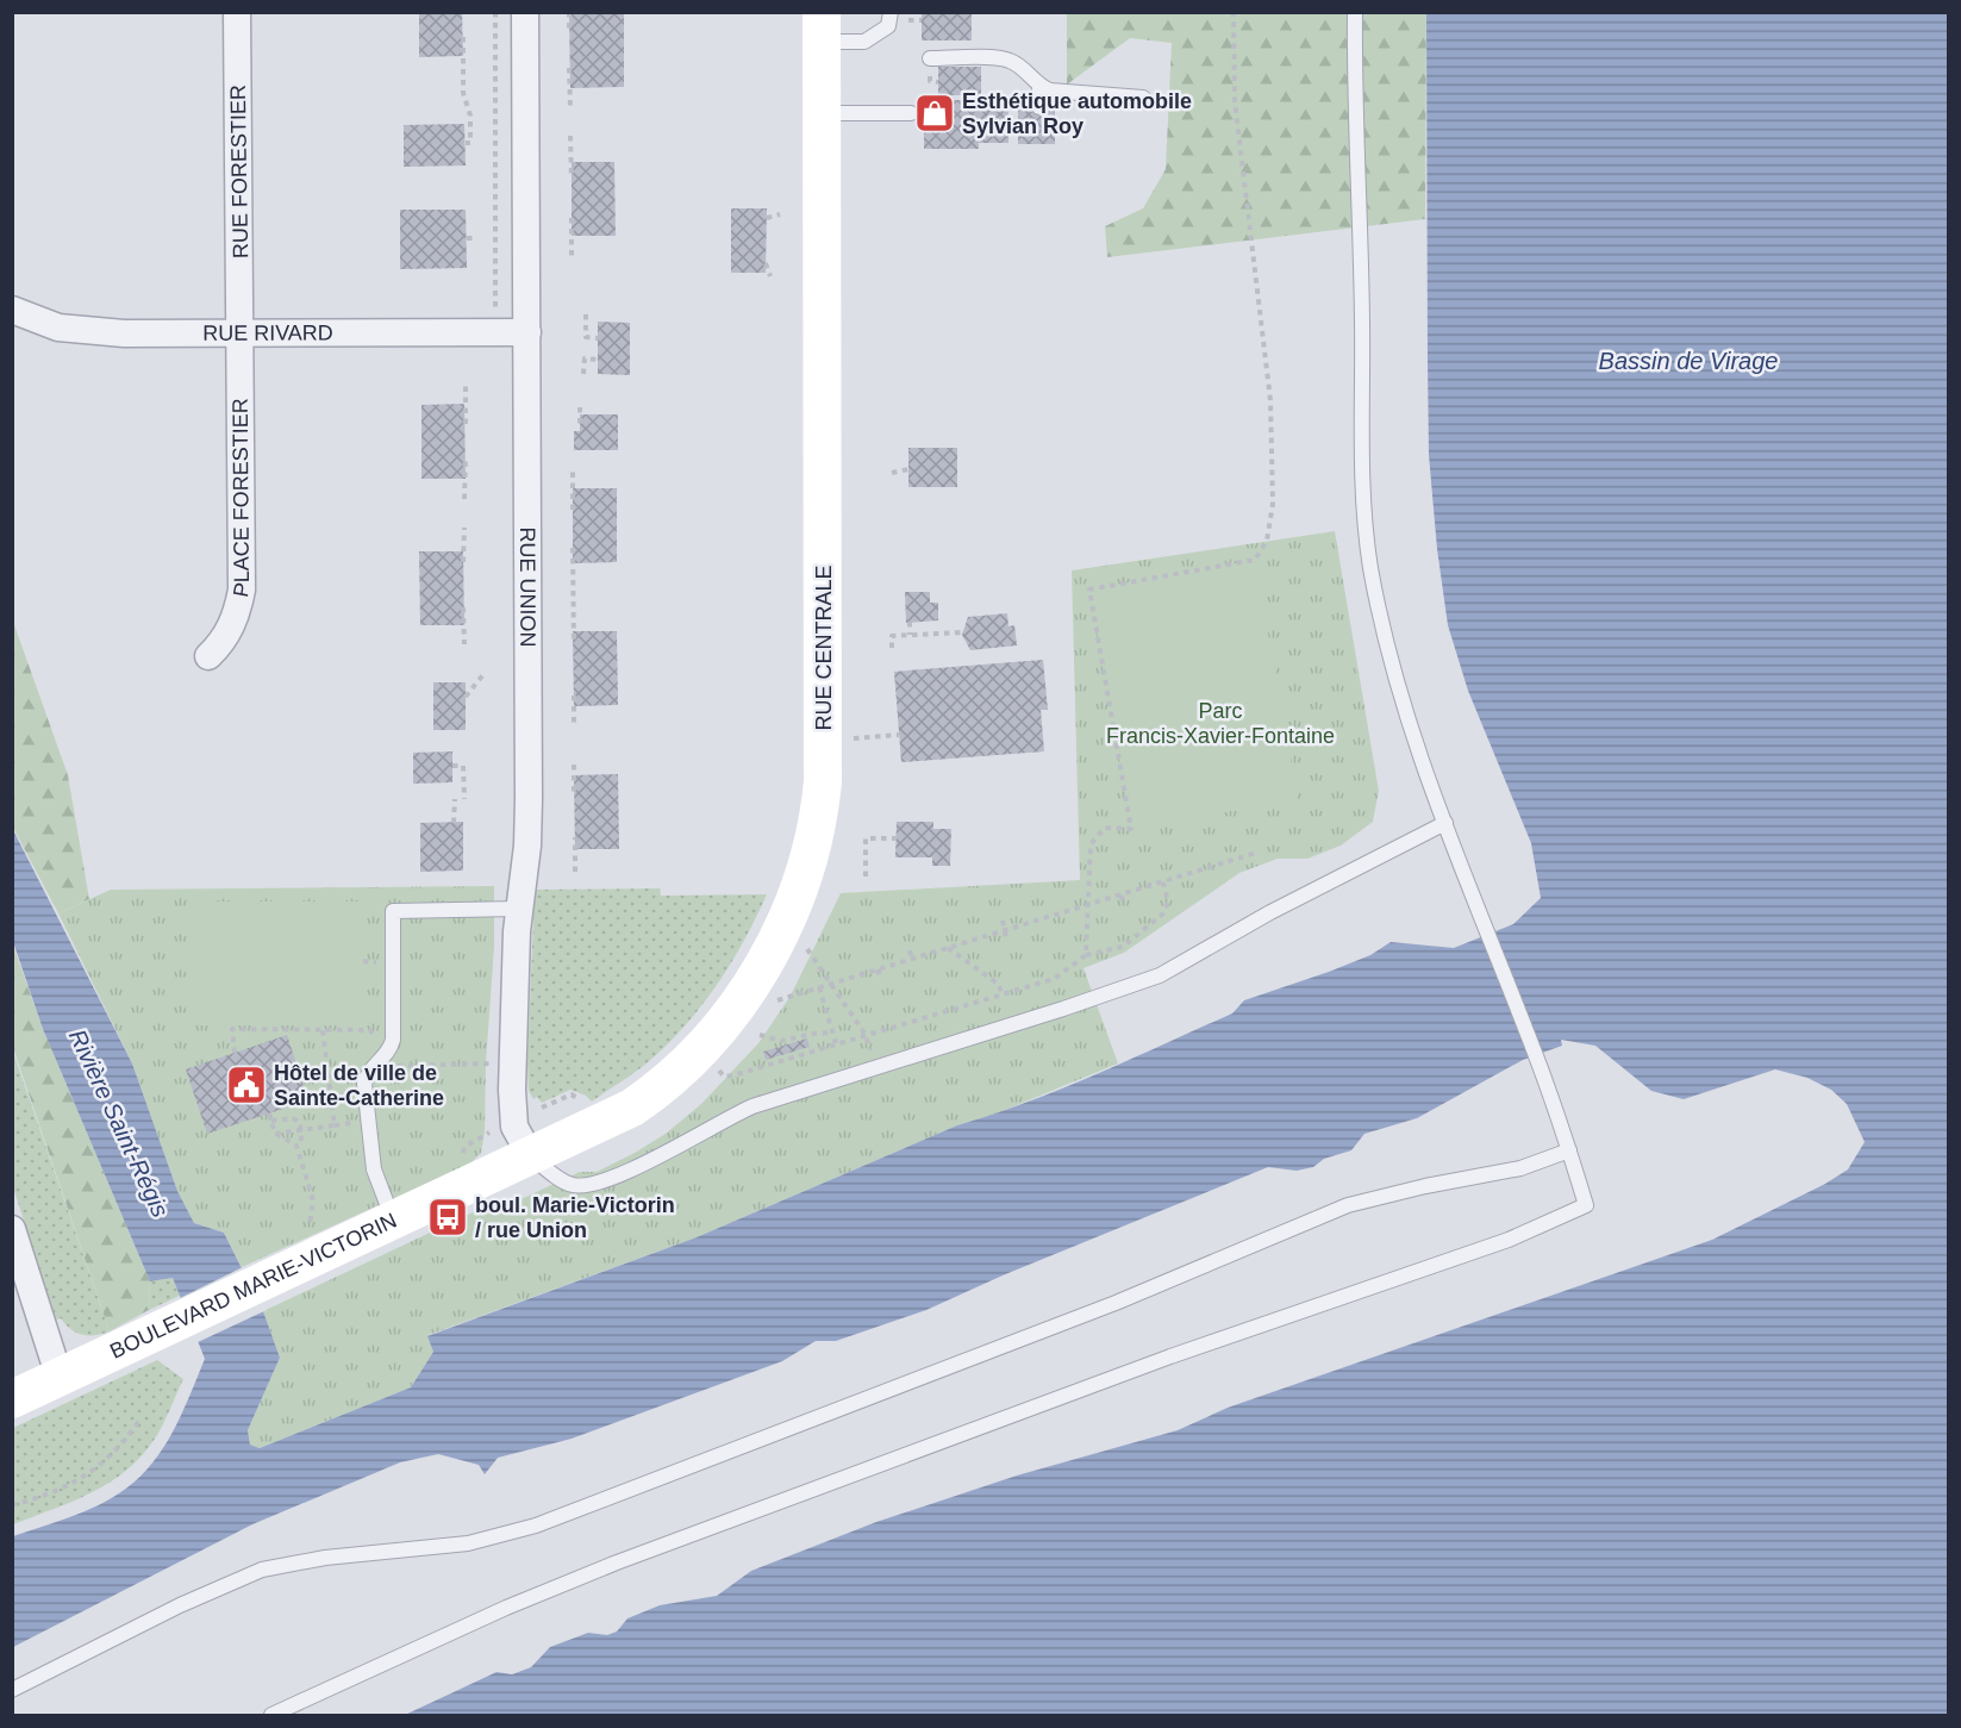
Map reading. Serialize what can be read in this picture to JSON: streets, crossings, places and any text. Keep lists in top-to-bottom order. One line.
{"streets":{"street":["RUE FORESTIER","RUE RIVARD","PLACE FORESTIER","RUE UNION","RUE CENTRALE","BOULEVARD MARIE-VICTORIN"]},"crossings":[["RUE FORESTIER","RUE RIVARD"],["RUE FORESTIER","PLACE FORESTIER"],["RUE RIVARD","PLACE FORESTIER"],["RUE RIVARD","RUE UNION"],["RUE UNION","RUE CENTRALE"],["RUE UNION","BOULEVARD MARIE-VICTORIN"],["RUE CENTRALE","BOULEVARD MARIE-VICTORIN"]],"water":["Bassin de Virage","Rivière Saint-Régis"],"parks":["Parc Francis-Xavier-Fontaine"],"places":{"shop":["Esthétique automobile Sylvian Roy"],"public building":["Hôtel de ville de Sainte-Catherine"],"bus stop":["boul. Marie-Victorin / rue Union"]}}
